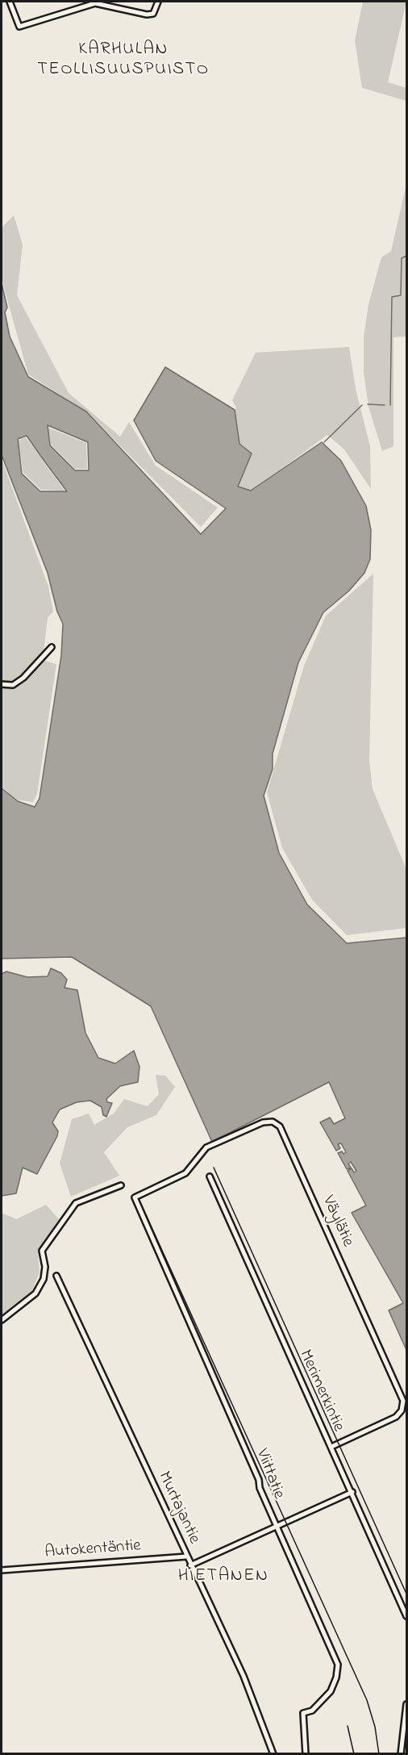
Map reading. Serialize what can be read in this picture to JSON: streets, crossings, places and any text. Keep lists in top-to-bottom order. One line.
{"streets":{"street":["Väylätie","Merimerkintie","Viittatie","Murtajantie","Autokentäntie"]},"crossings":[["Väylätie","Merimerkintie"],["Väylätie","Viittatie"],["Murtajantie","Autokentäntie"]],"districts":["KARHULAN TEOLLISUUSPUISTO","HIETANEN"]}
